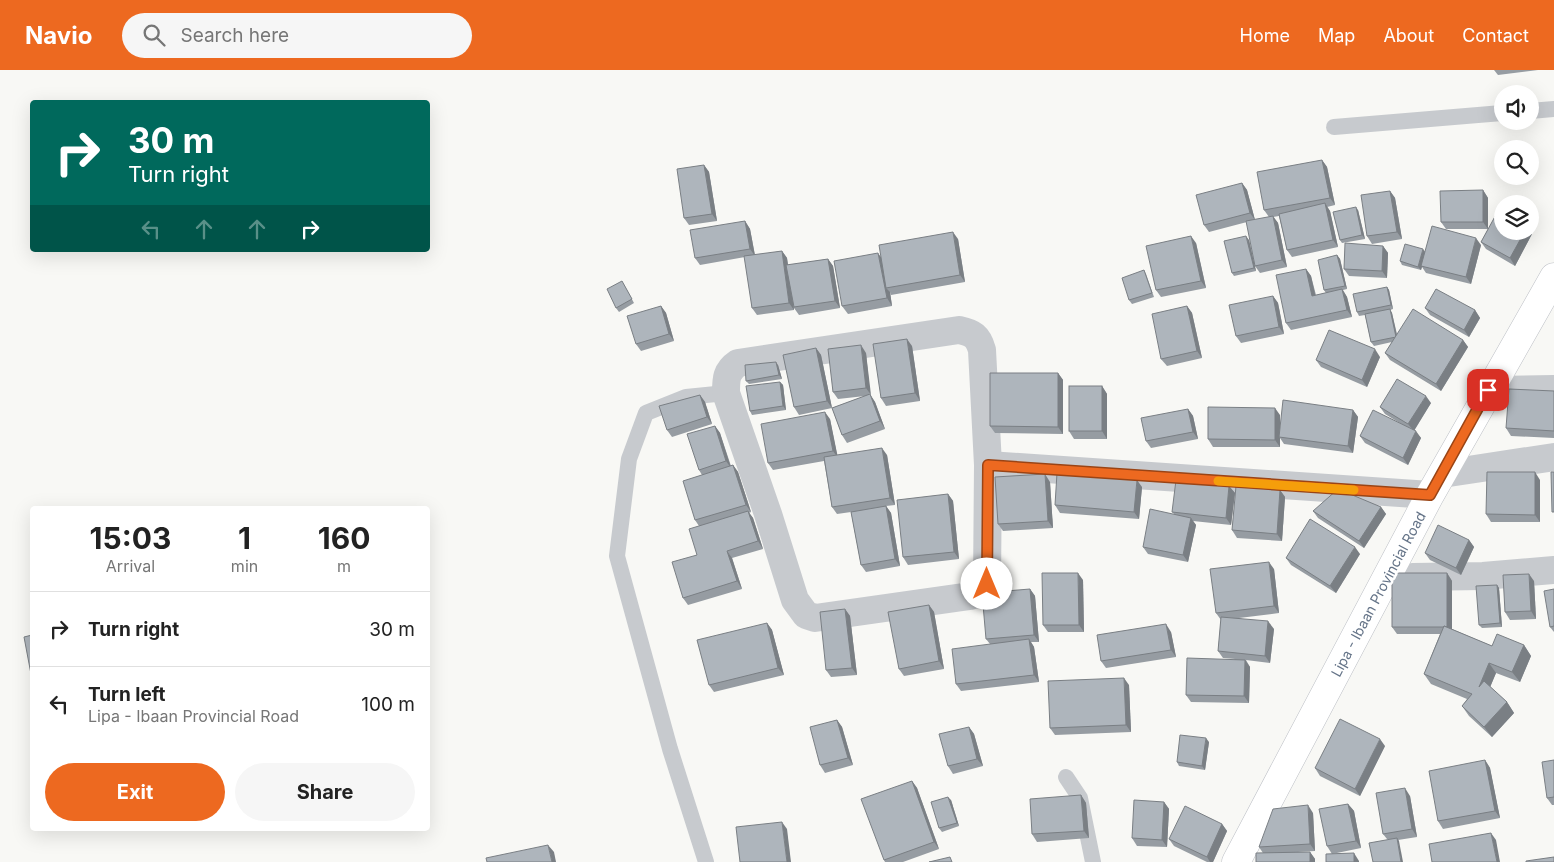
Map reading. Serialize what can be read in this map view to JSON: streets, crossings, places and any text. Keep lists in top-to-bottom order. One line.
{"streets":{"main road":["Lipa - Ibaan Provincial Road"]},"page":{"header":"Navio","search":"Search here","nav":["Home","Map","About","Contact"],"turn":["30 m","Turn right"],"eta":["15:03","Arrival","1","min","160","m"],"list":[{"name":"Turn right","value":"30 m"},{"name":"Turn left","note":"Lipa - Ibaan Provincial Road","value":"100 m"}],"buttons":["Exit","Share"]}}
